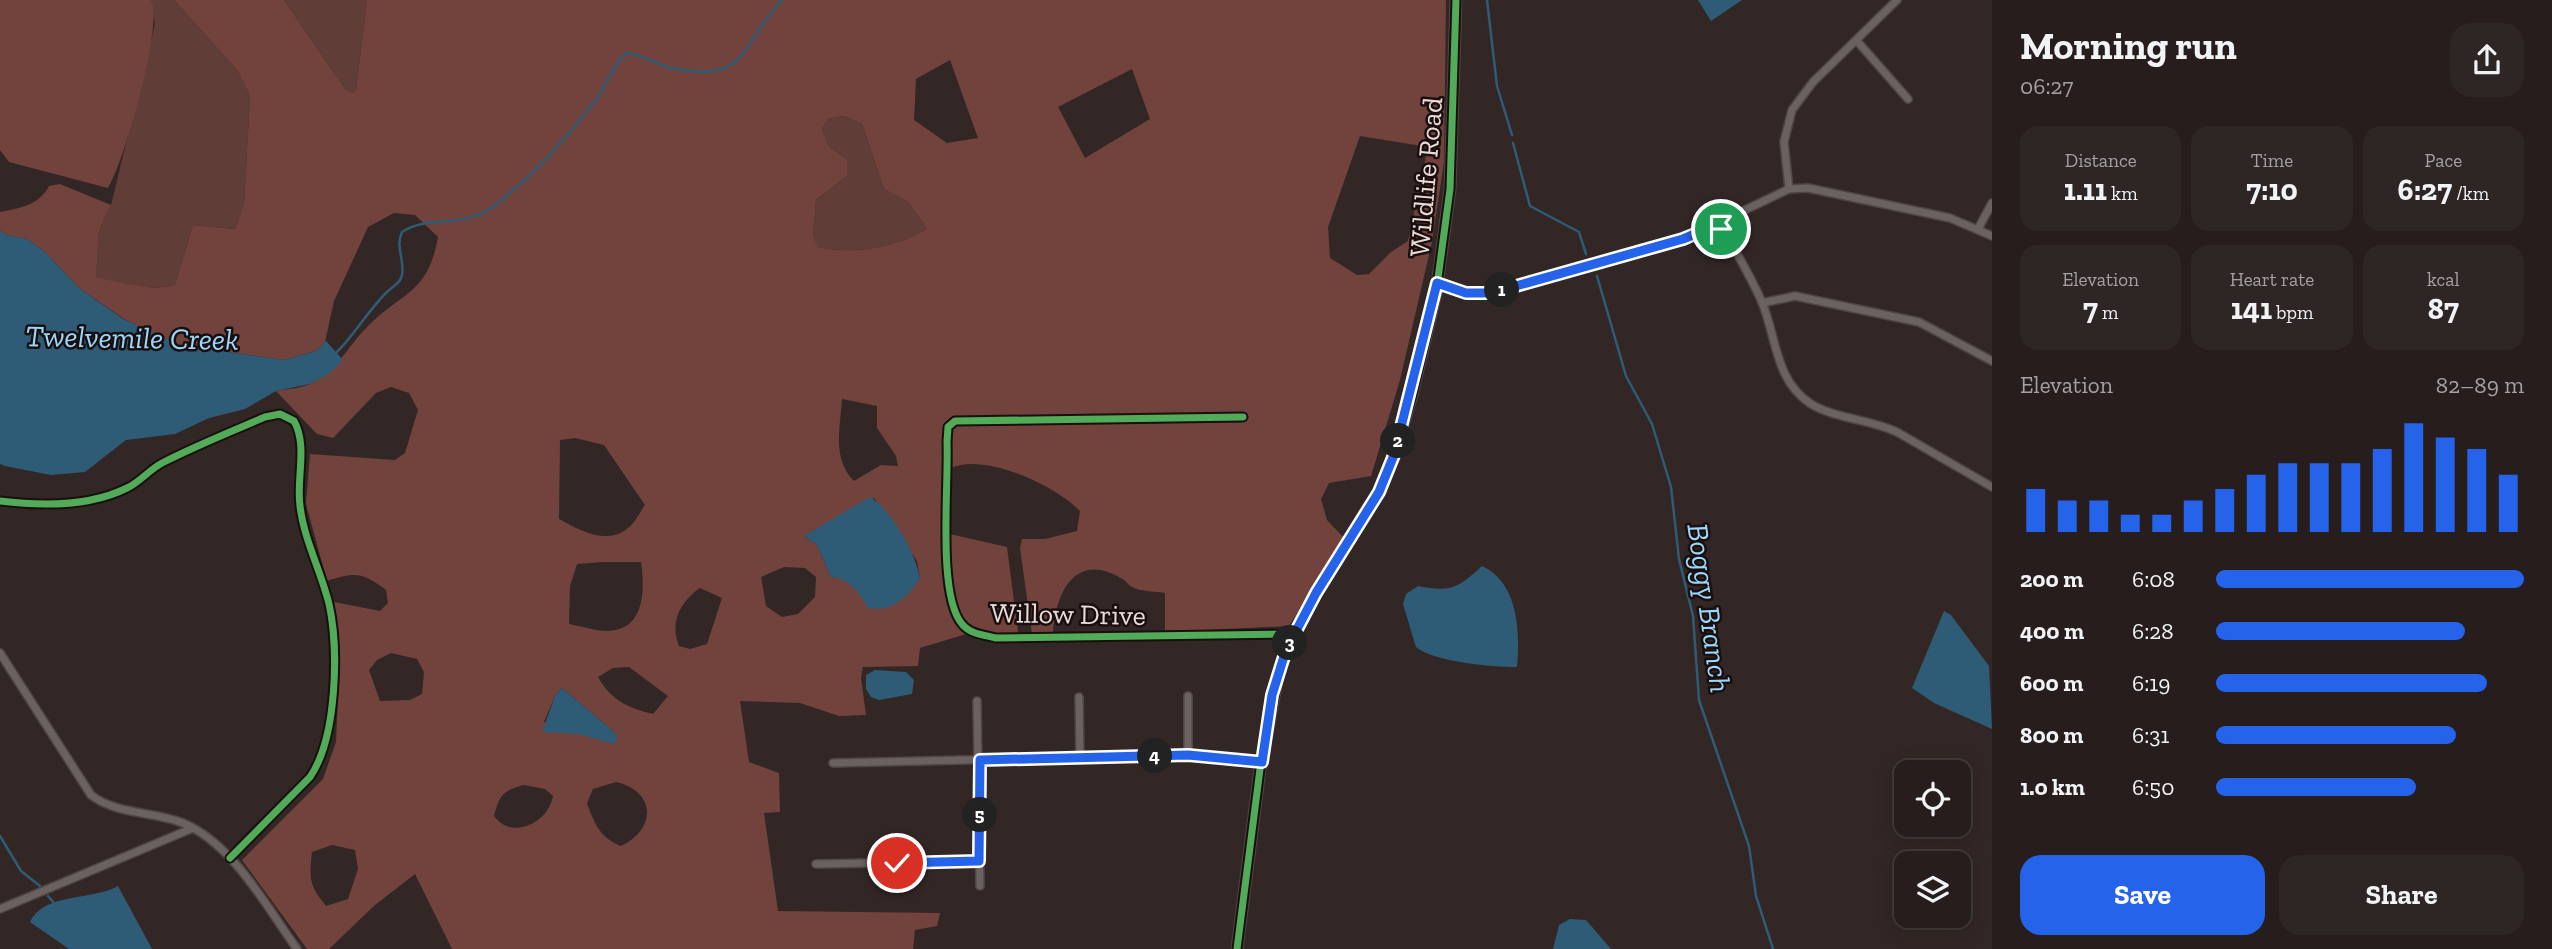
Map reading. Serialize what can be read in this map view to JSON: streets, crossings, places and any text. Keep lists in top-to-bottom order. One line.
{"streets":{"street":["Wildlife Road","Willow Drive"]},"crossings":[["Wildlife Road","Willow Drive"]],"water":["Twelvemile Creek","Boggy Branch"],"page":{"heading":["Morning run","06:27"],"stats":[["Distance","1.11 km"],["Time","7:10"],["Pace","6:27 /km"],["Elevation","7 m"],["Heart rate","141 bpm"],["kcal","87"]],"pins":["1","2","3","4","5"],"chart":["Elevation","82–89 m"],"list":[{"name":"200 m","note":"6:08"},{"name":"400 m","note":"6:28"},{"name":"600 m","note":"6:19"},{"name":"800 m","note":"6:31"},{"name":"1.0 km","note":"6:50"}],"buttons":["Save","Share"]}}
